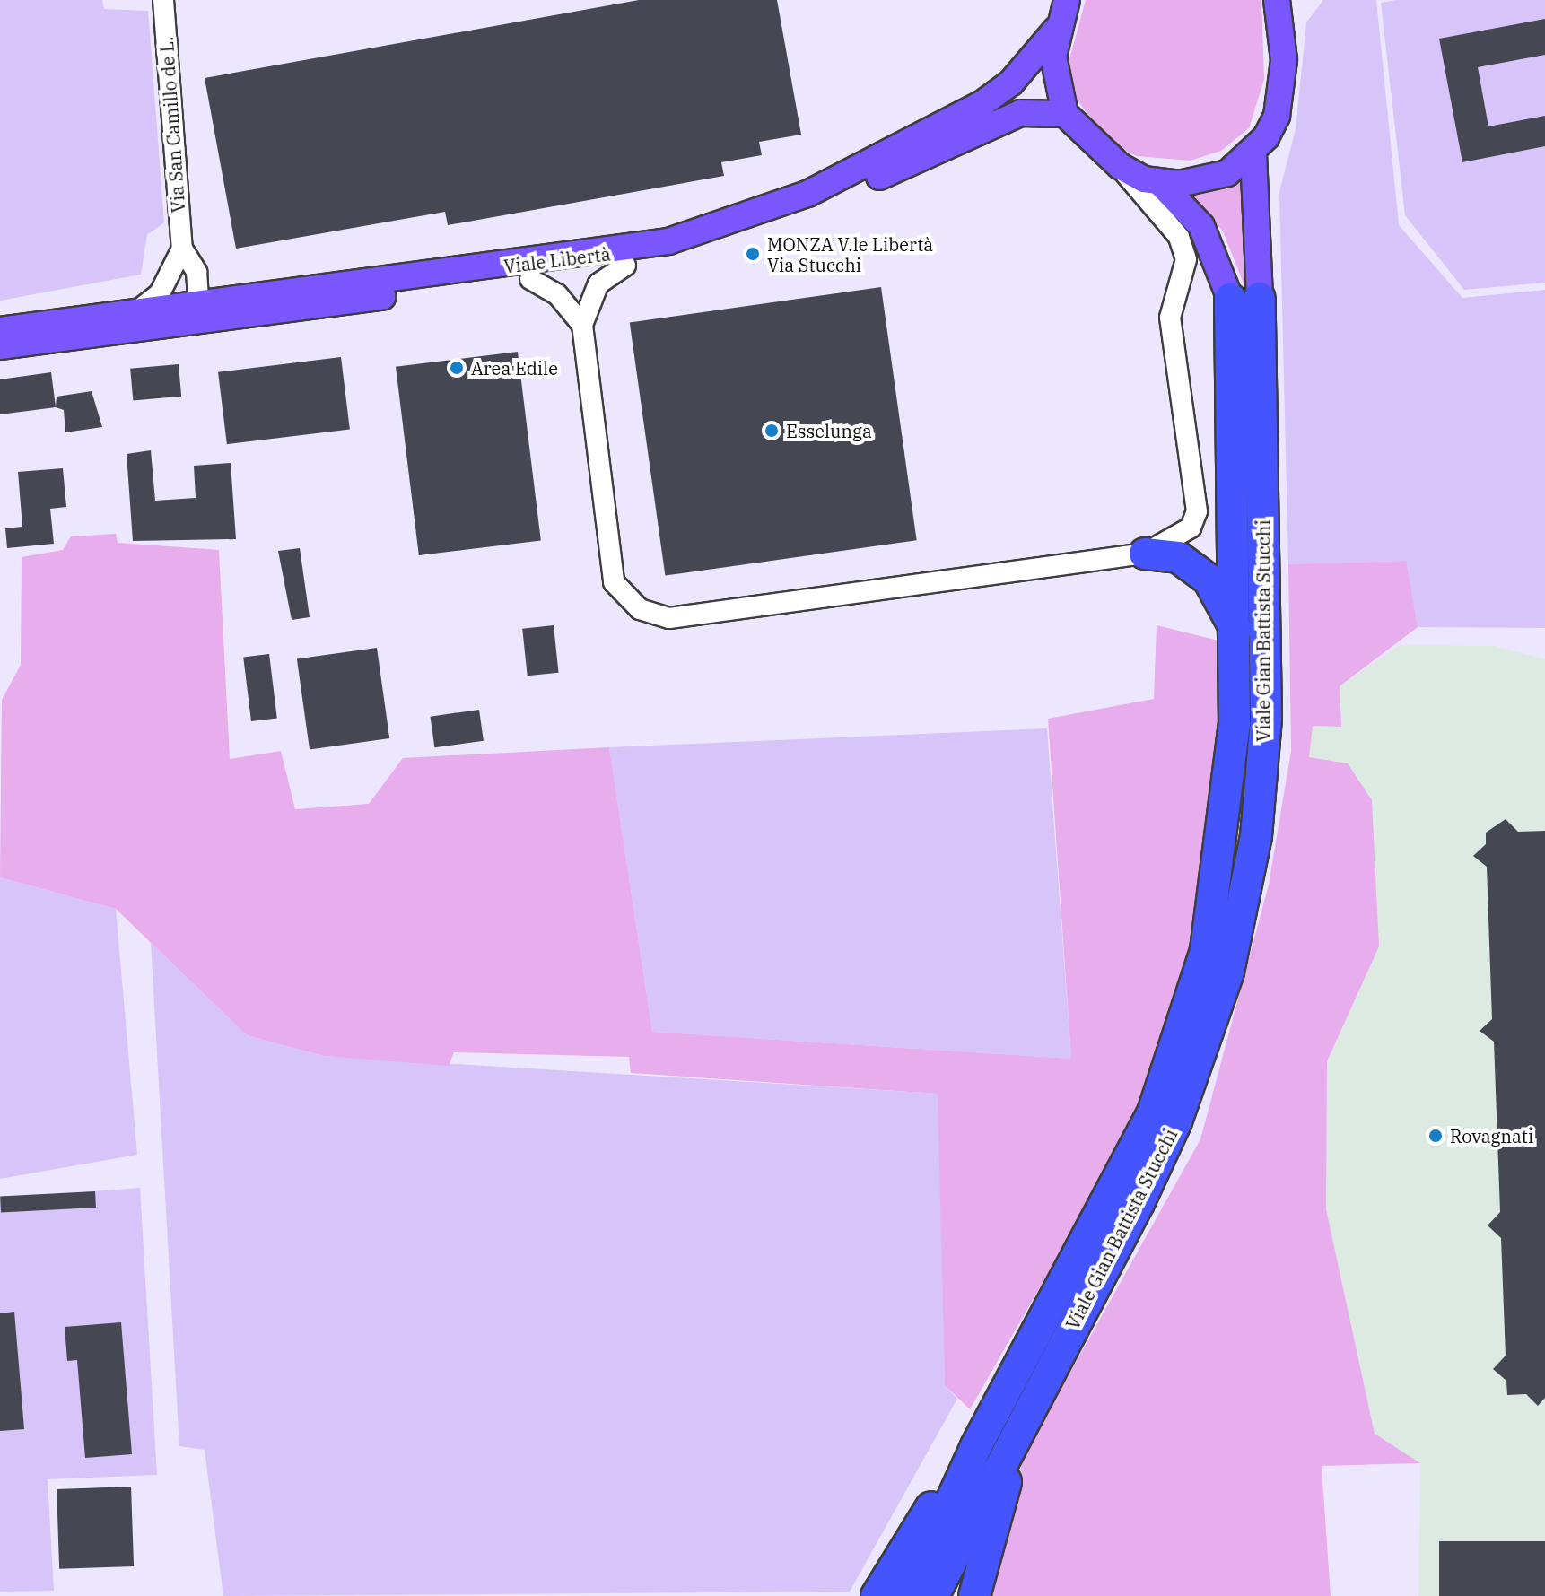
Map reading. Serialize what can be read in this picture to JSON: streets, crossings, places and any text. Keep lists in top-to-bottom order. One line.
{"streets":{"highway":["Viale Gian Battista Stucchi"],"main road":["Viale Libertà"],"street":["Via San Camillo de L."]},"crossings":[["Viale Libertà","Viale Gian Battista Stucchi"]],"places":["MONZA V.le Libertà Via Stucchi","Area Edile","Esselunga","Rovagnati"]}
